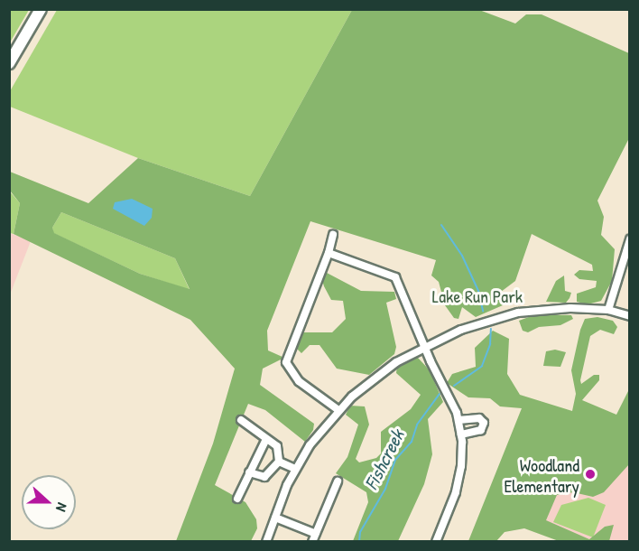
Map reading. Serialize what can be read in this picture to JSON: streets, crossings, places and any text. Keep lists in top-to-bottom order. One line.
{"water":["Fishcreek"],"parks":["Lake Run Park"],"places":["Woodland Elementary"],"north":"right"}
